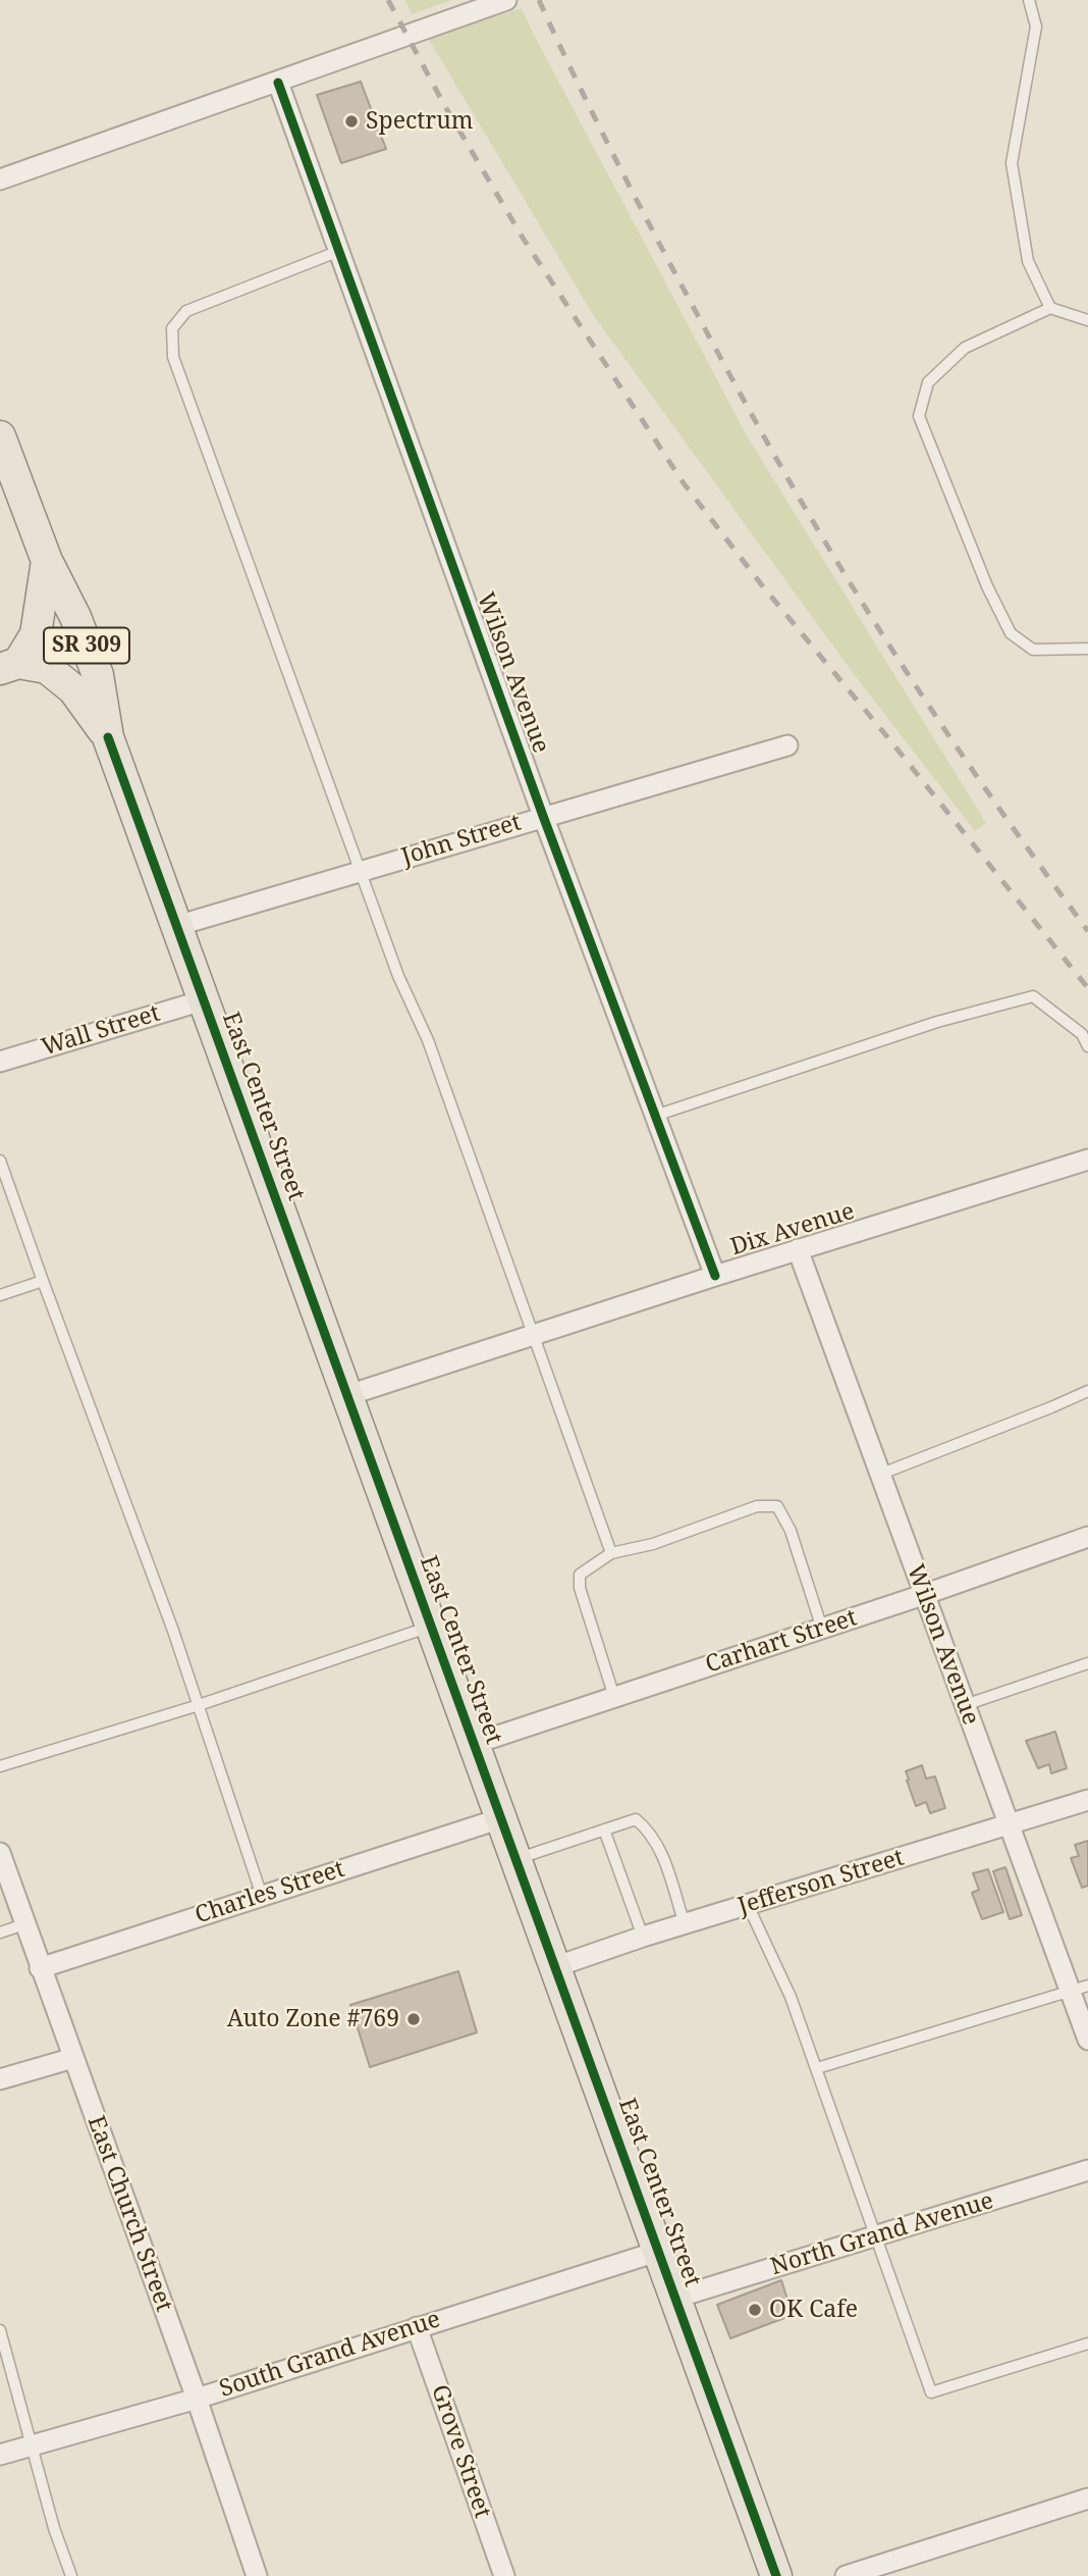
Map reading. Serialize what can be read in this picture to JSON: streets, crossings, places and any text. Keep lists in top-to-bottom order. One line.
{"streets":{"main road":["SR 309","East Center Street"],"street":["Wilson Avenue","John Street","Wall Street","Dix Avenue","Carhart Street","Jefferson Street","Charles Street","East Church Street","North Grand Avenue","South Grand Avenue","Grove Street"]},"crossings":[["SR 309","East Center Street"],["Wilson Avenue","John Street"],["Wilson Avenue","Dix Avenue"],["Wilson Avenue","Carhart Street"],["Wilson Avenue","Jefferson Street"],["John Street","East Center Street"],["Wall Street","East Center Street"],["East Center Street","Dix Avenue"],["East Center Street","Carhart Street"],["East Center Street","Jefferson Street"],["East Center Street","Charles Street"],["East Center Street","North Grand Avenue"],["East Center Street","South Grand Avenue"],["Charles Street","East Church Street"],["East Church Street","South Grand Avenue"],["South Grand Avenue","Grove Street"]],"places":["Spectrum","Auto Zone #769","OK Cafe"]}
